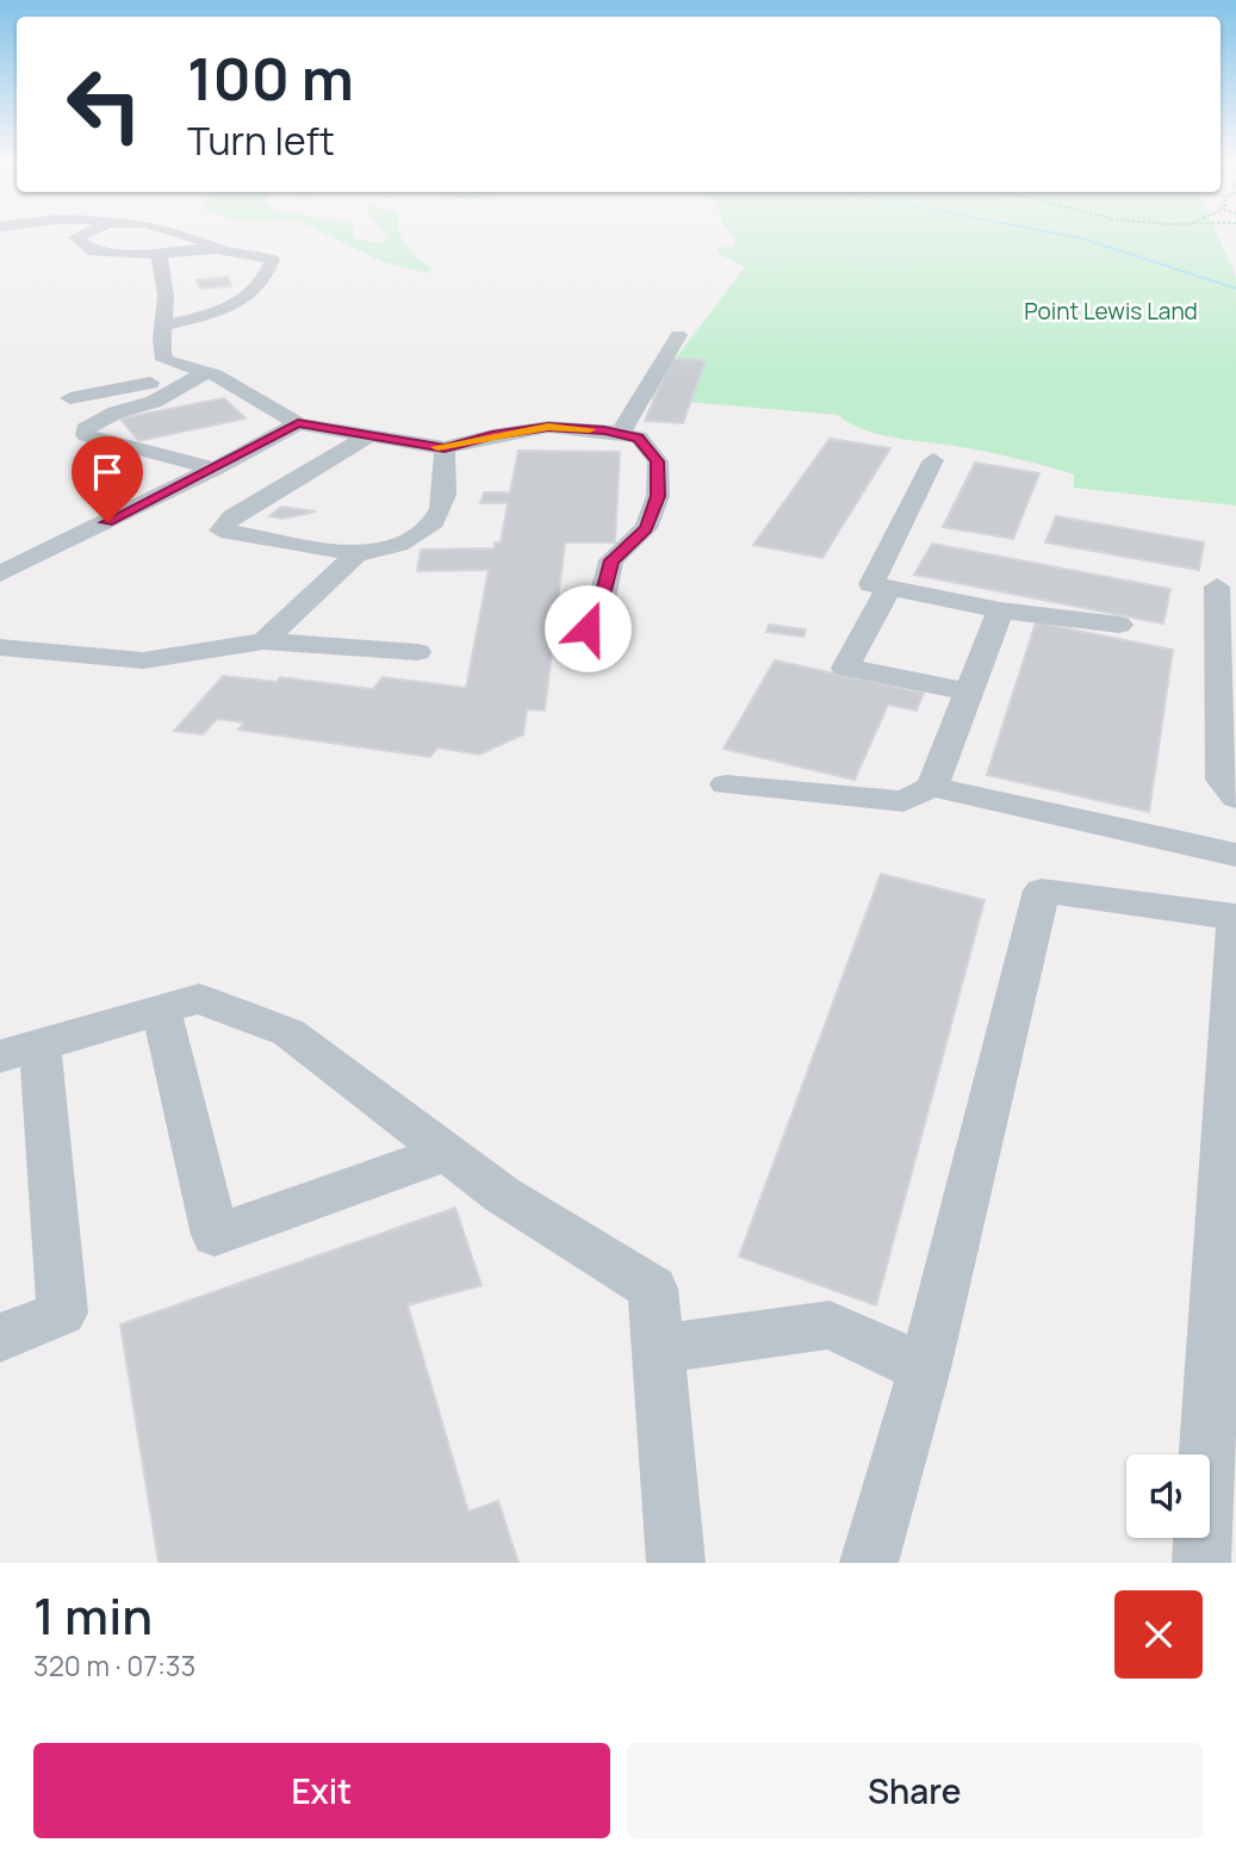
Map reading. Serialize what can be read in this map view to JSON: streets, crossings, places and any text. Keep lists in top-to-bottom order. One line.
{"parks":["Point Lewis Land"],"page":{"turn":["100 m","Turn left"],"heading":["1 min","320 m · 07:33"],"buttons":["Exit","Share"]}}
